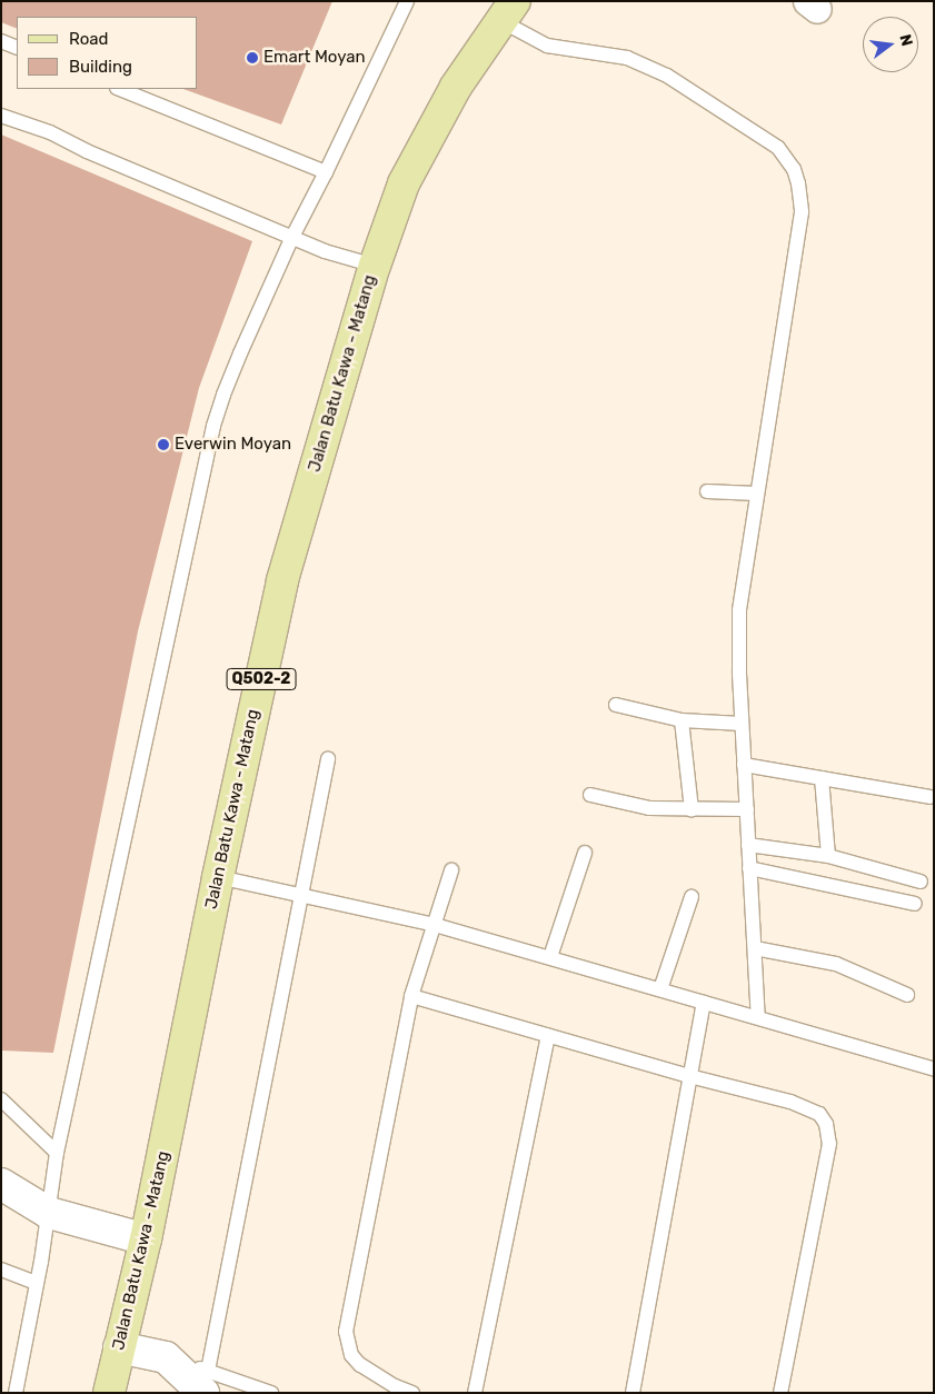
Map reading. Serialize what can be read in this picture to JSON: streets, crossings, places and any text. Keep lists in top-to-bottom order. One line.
{"streets":{"main road":["Jalan Batu Kawa - Matang","Q502-2"]},"places":["Emart Moyan","Everwin Moyan"],"legend":["Road","Building"],"north":"right"}
